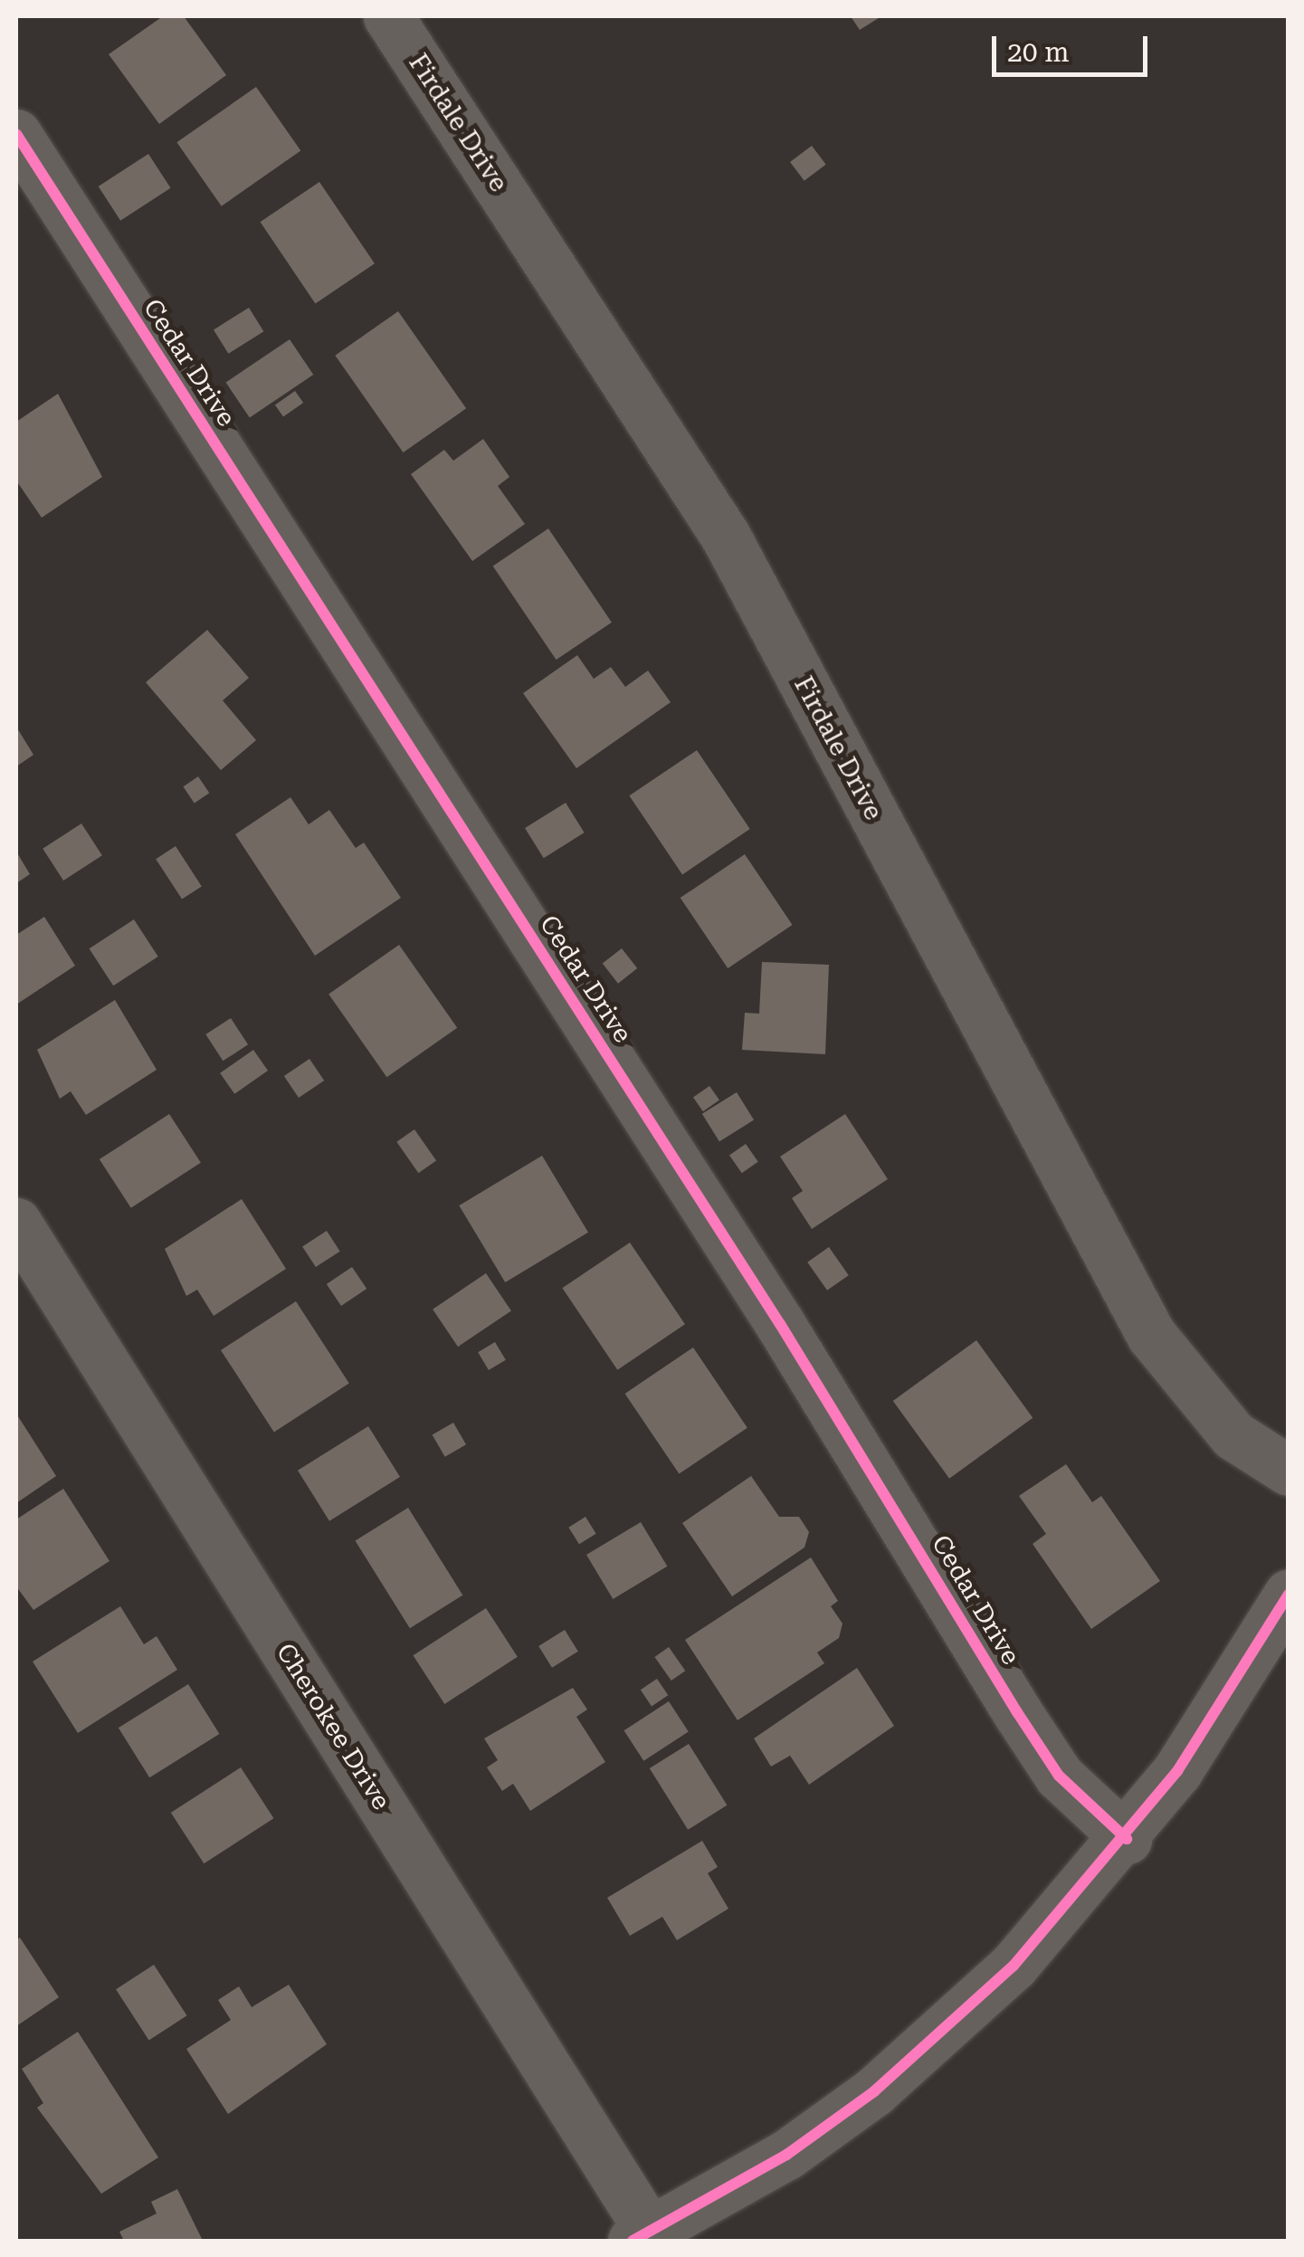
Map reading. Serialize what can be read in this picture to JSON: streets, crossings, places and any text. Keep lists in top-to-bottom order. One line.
{"streets":{"street":["Firdale Drive","Cedar Drive","Cherokee Drive"]},"scale_bar":"20 m"}
